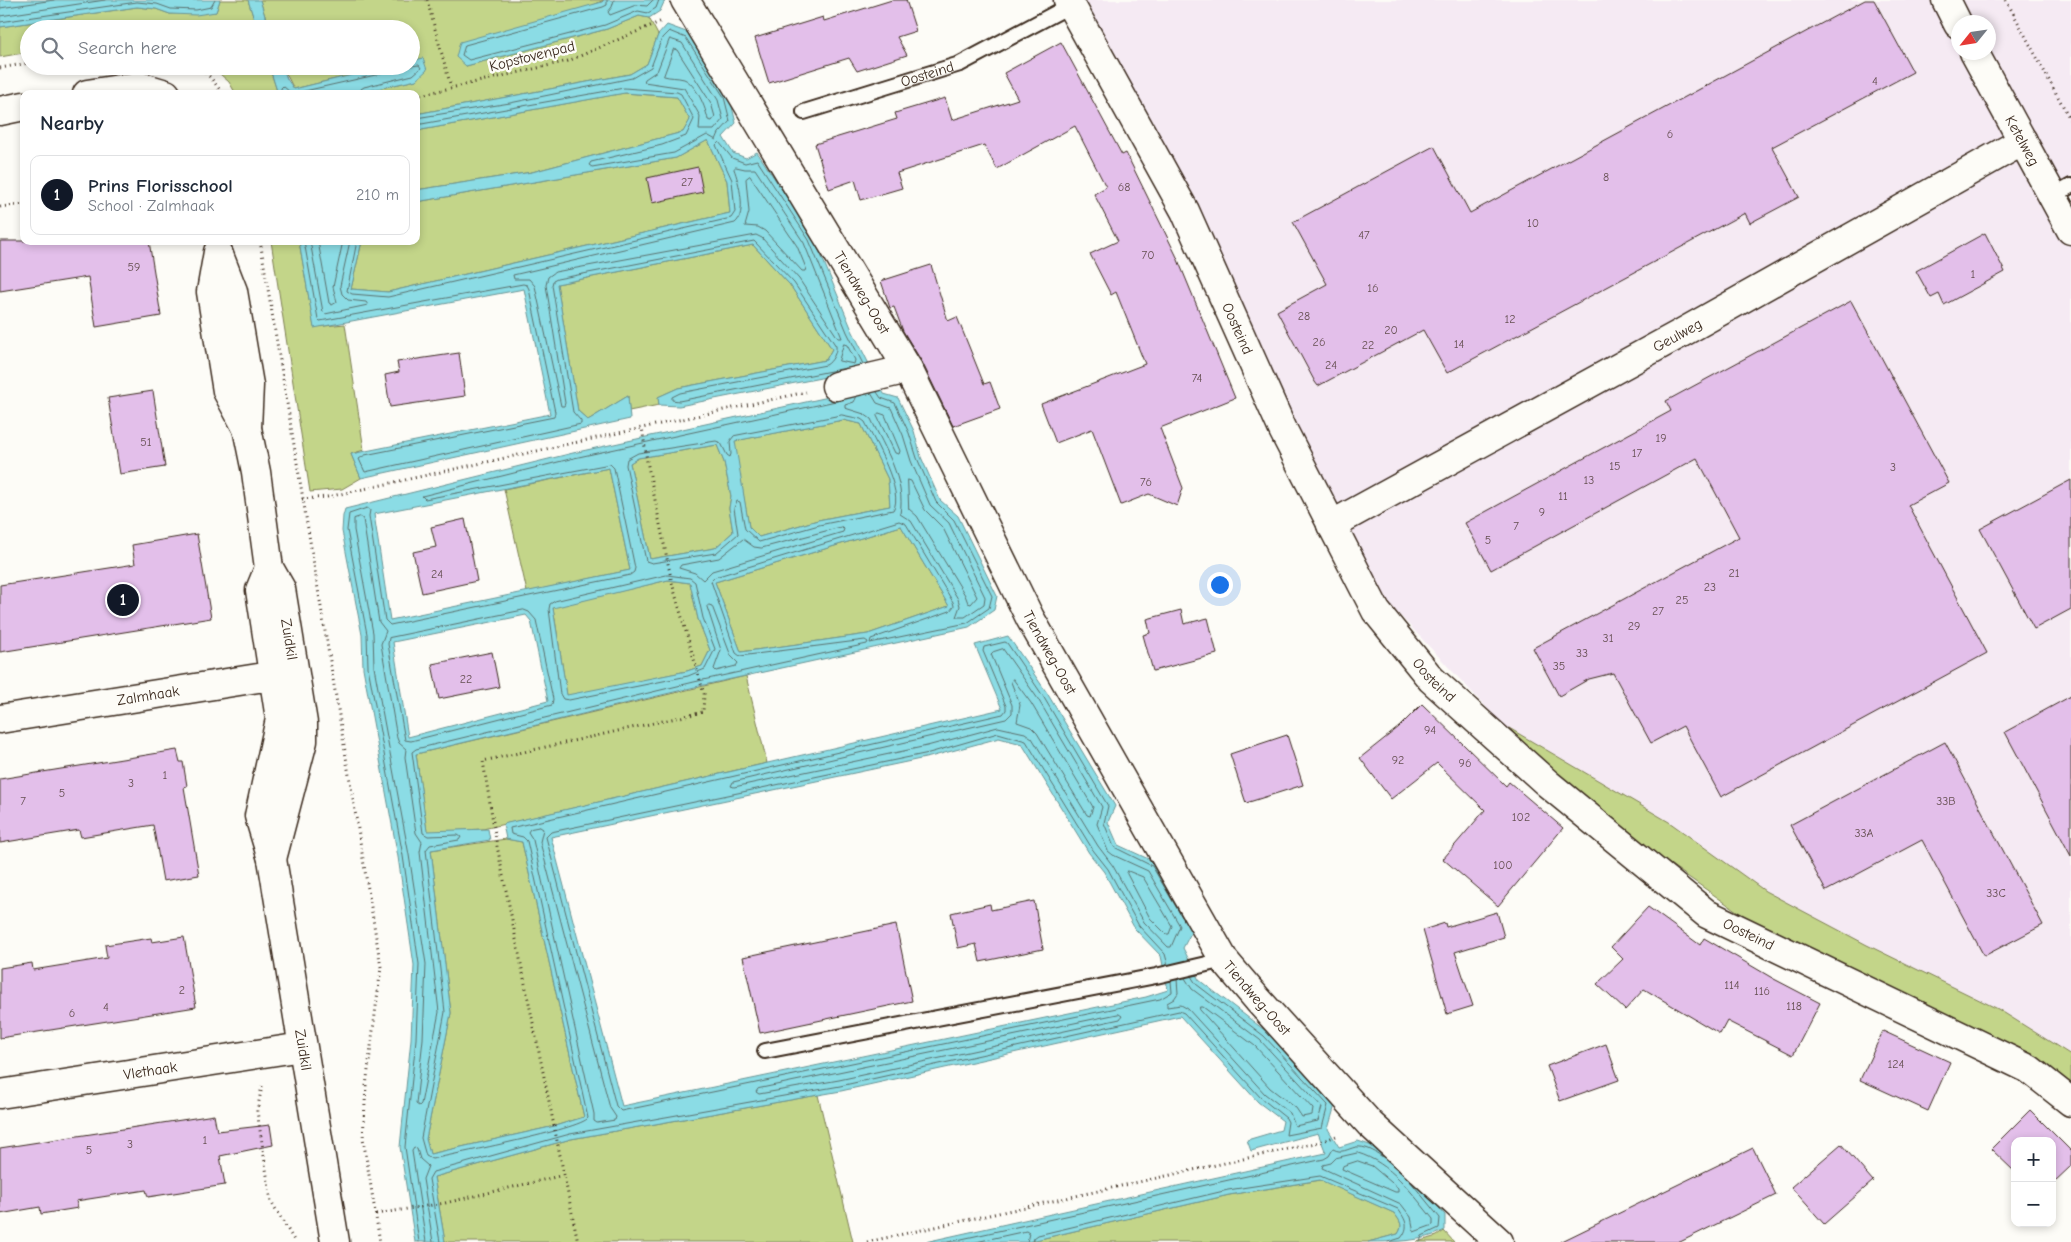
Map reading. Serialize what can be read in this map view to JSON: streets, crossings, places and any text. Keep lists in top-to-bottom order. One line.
{"streets":{"street":["Oosteind","Ketelweg","Tiendweg-Oost","Geulweg","Zuidkil","Zalmhaak","Vlethaak"],"path":["Kopstovenpad"]},"crossings":[["Oosteind","Geulweg"],["Ketelweg","Geulweg"],["Zuidkil","Zalmhaak"],["Zuidkil","Vlethaak"]],"house_numbers":["4","6","8","27","68","10","47","70","59","1","16","28","12","20","26","14","22","24","74","19","51","17","15","3","13","76","11","9","7","5","21","24","23","25","27","29","31","33","35","22","94","92","96","1","3","5","7","33B","102","33A","100","33C","114","2","116","118","4","6","124","1","3","5"],"north":"bottom left","page":{"search":"Search here","heading":"Nearby","list":[{"mark":"1","name":"Prins Florisschool","note":"School · Zalmhaak","value":"210 m"}],"pins":"1","map_buttons":["+","−"]}}
